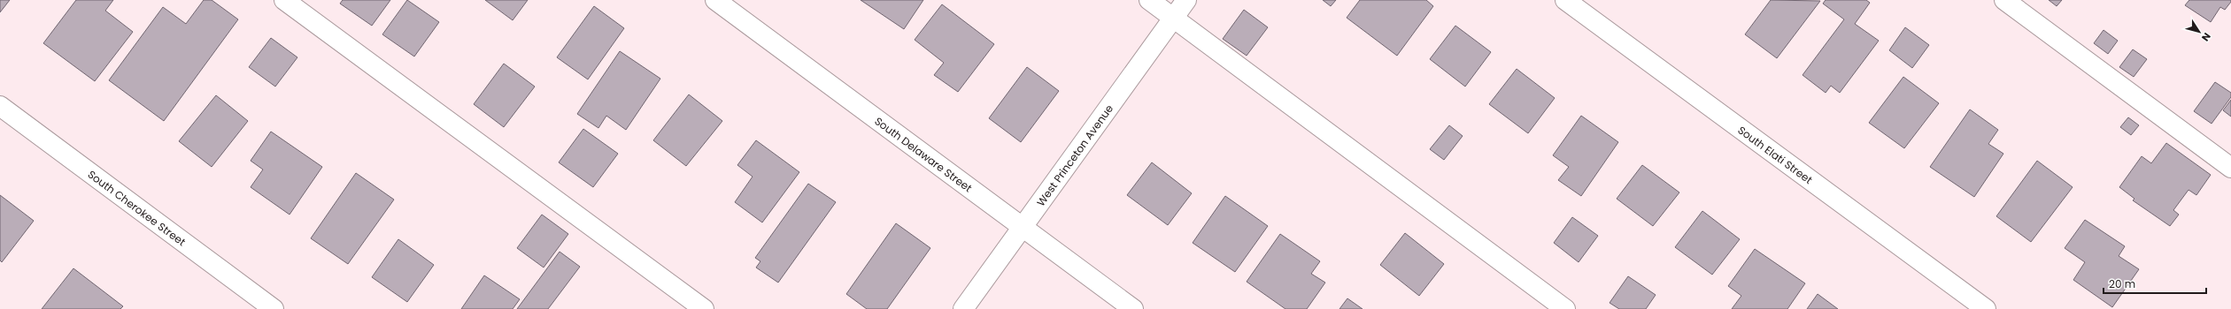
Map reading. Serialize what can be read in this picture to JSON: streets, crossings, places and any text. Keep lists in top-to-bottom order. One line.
{"streets":{"street":["South Delaware Street","West Princeton Avenue","South Elati Street","South Cherokee Street"]},"crossings":[["South Delaware Street","West Princeton Avenue"]],"scale_bar":"20 m","north":"bottom right"}
